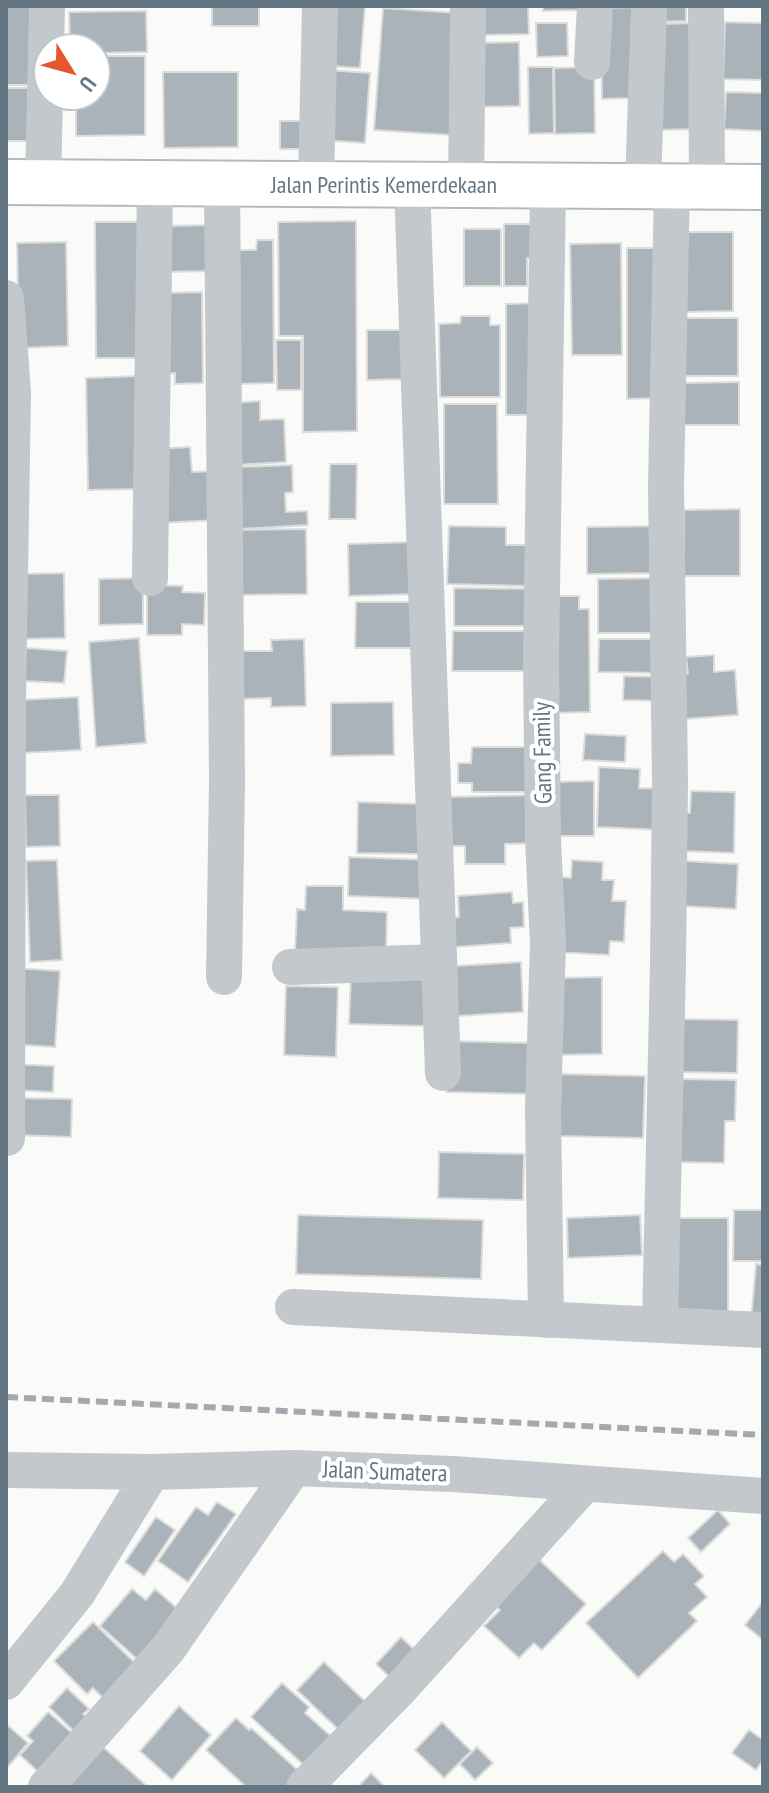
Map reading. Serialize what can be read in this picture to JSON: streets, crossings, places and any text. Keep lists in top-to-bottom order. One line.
{"streets":{"street":["Jalan Perintis Kemerdekaan","Gang Family","Jalan Sumatera"]},"crossings":[["Jalan Perintis Kemerdekaan","Gang Family"]],"north":"bottom right"}
